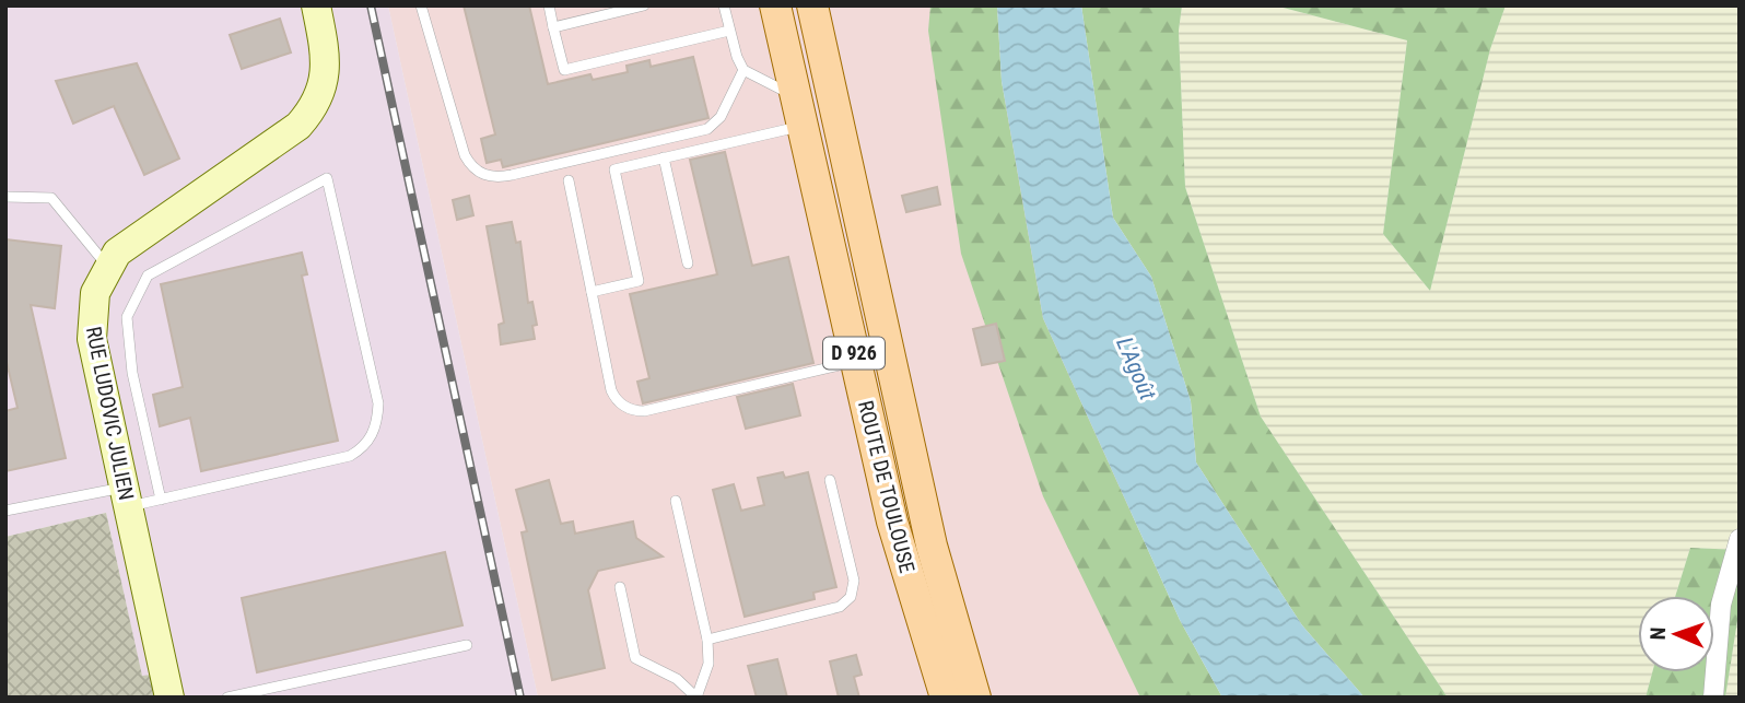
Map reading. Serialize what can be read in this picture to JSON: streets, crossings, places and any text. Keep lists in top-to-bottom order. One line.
{"streets":{"main road":["D 926","RUE LUDOVIC JULIEN","ROUTE DE TOULOUSE"]},"water":["L'Agoût"],"north":"left"}
